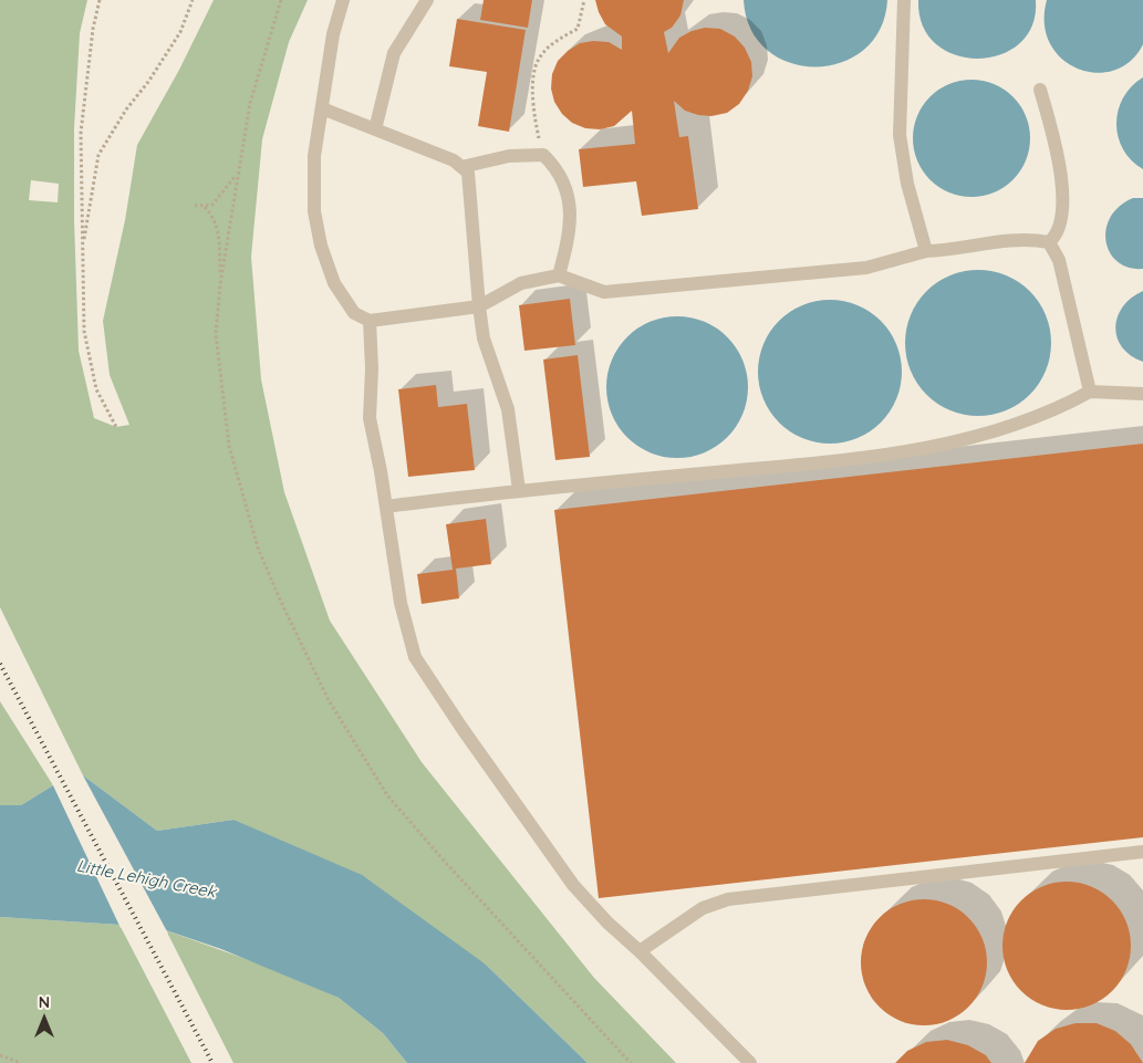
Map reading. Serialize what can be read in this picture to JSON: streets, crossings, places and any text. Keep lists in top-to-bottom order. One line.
{"water":["Little Lehigh Creek"],"north":"top"}
